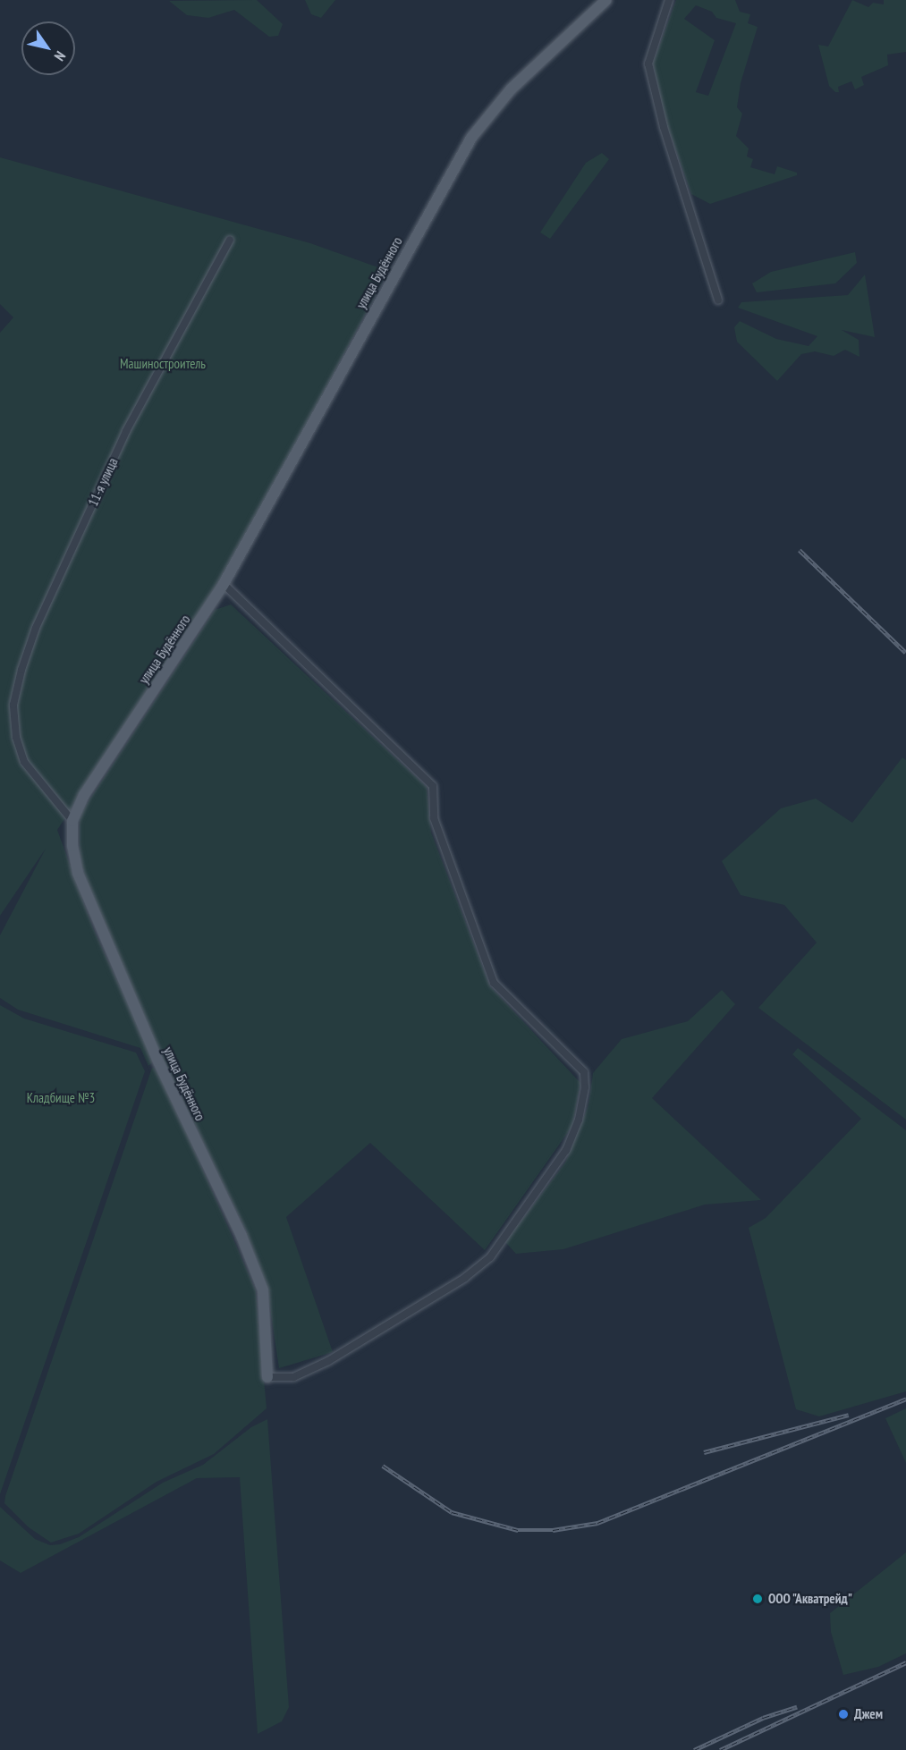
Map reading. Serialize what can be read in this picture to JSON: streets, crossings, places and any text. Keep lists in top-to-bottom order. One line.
{"streets":{"main road":["улица Будённого"],"street":["11-я улица"]},"crossings":[["улица Будённого","11-я улица"]],"parks":["Машиностроитель","Кладбище №3"],"places":["ООО \"Акватрейд\"","Джем"],"north":"bottom right"}
